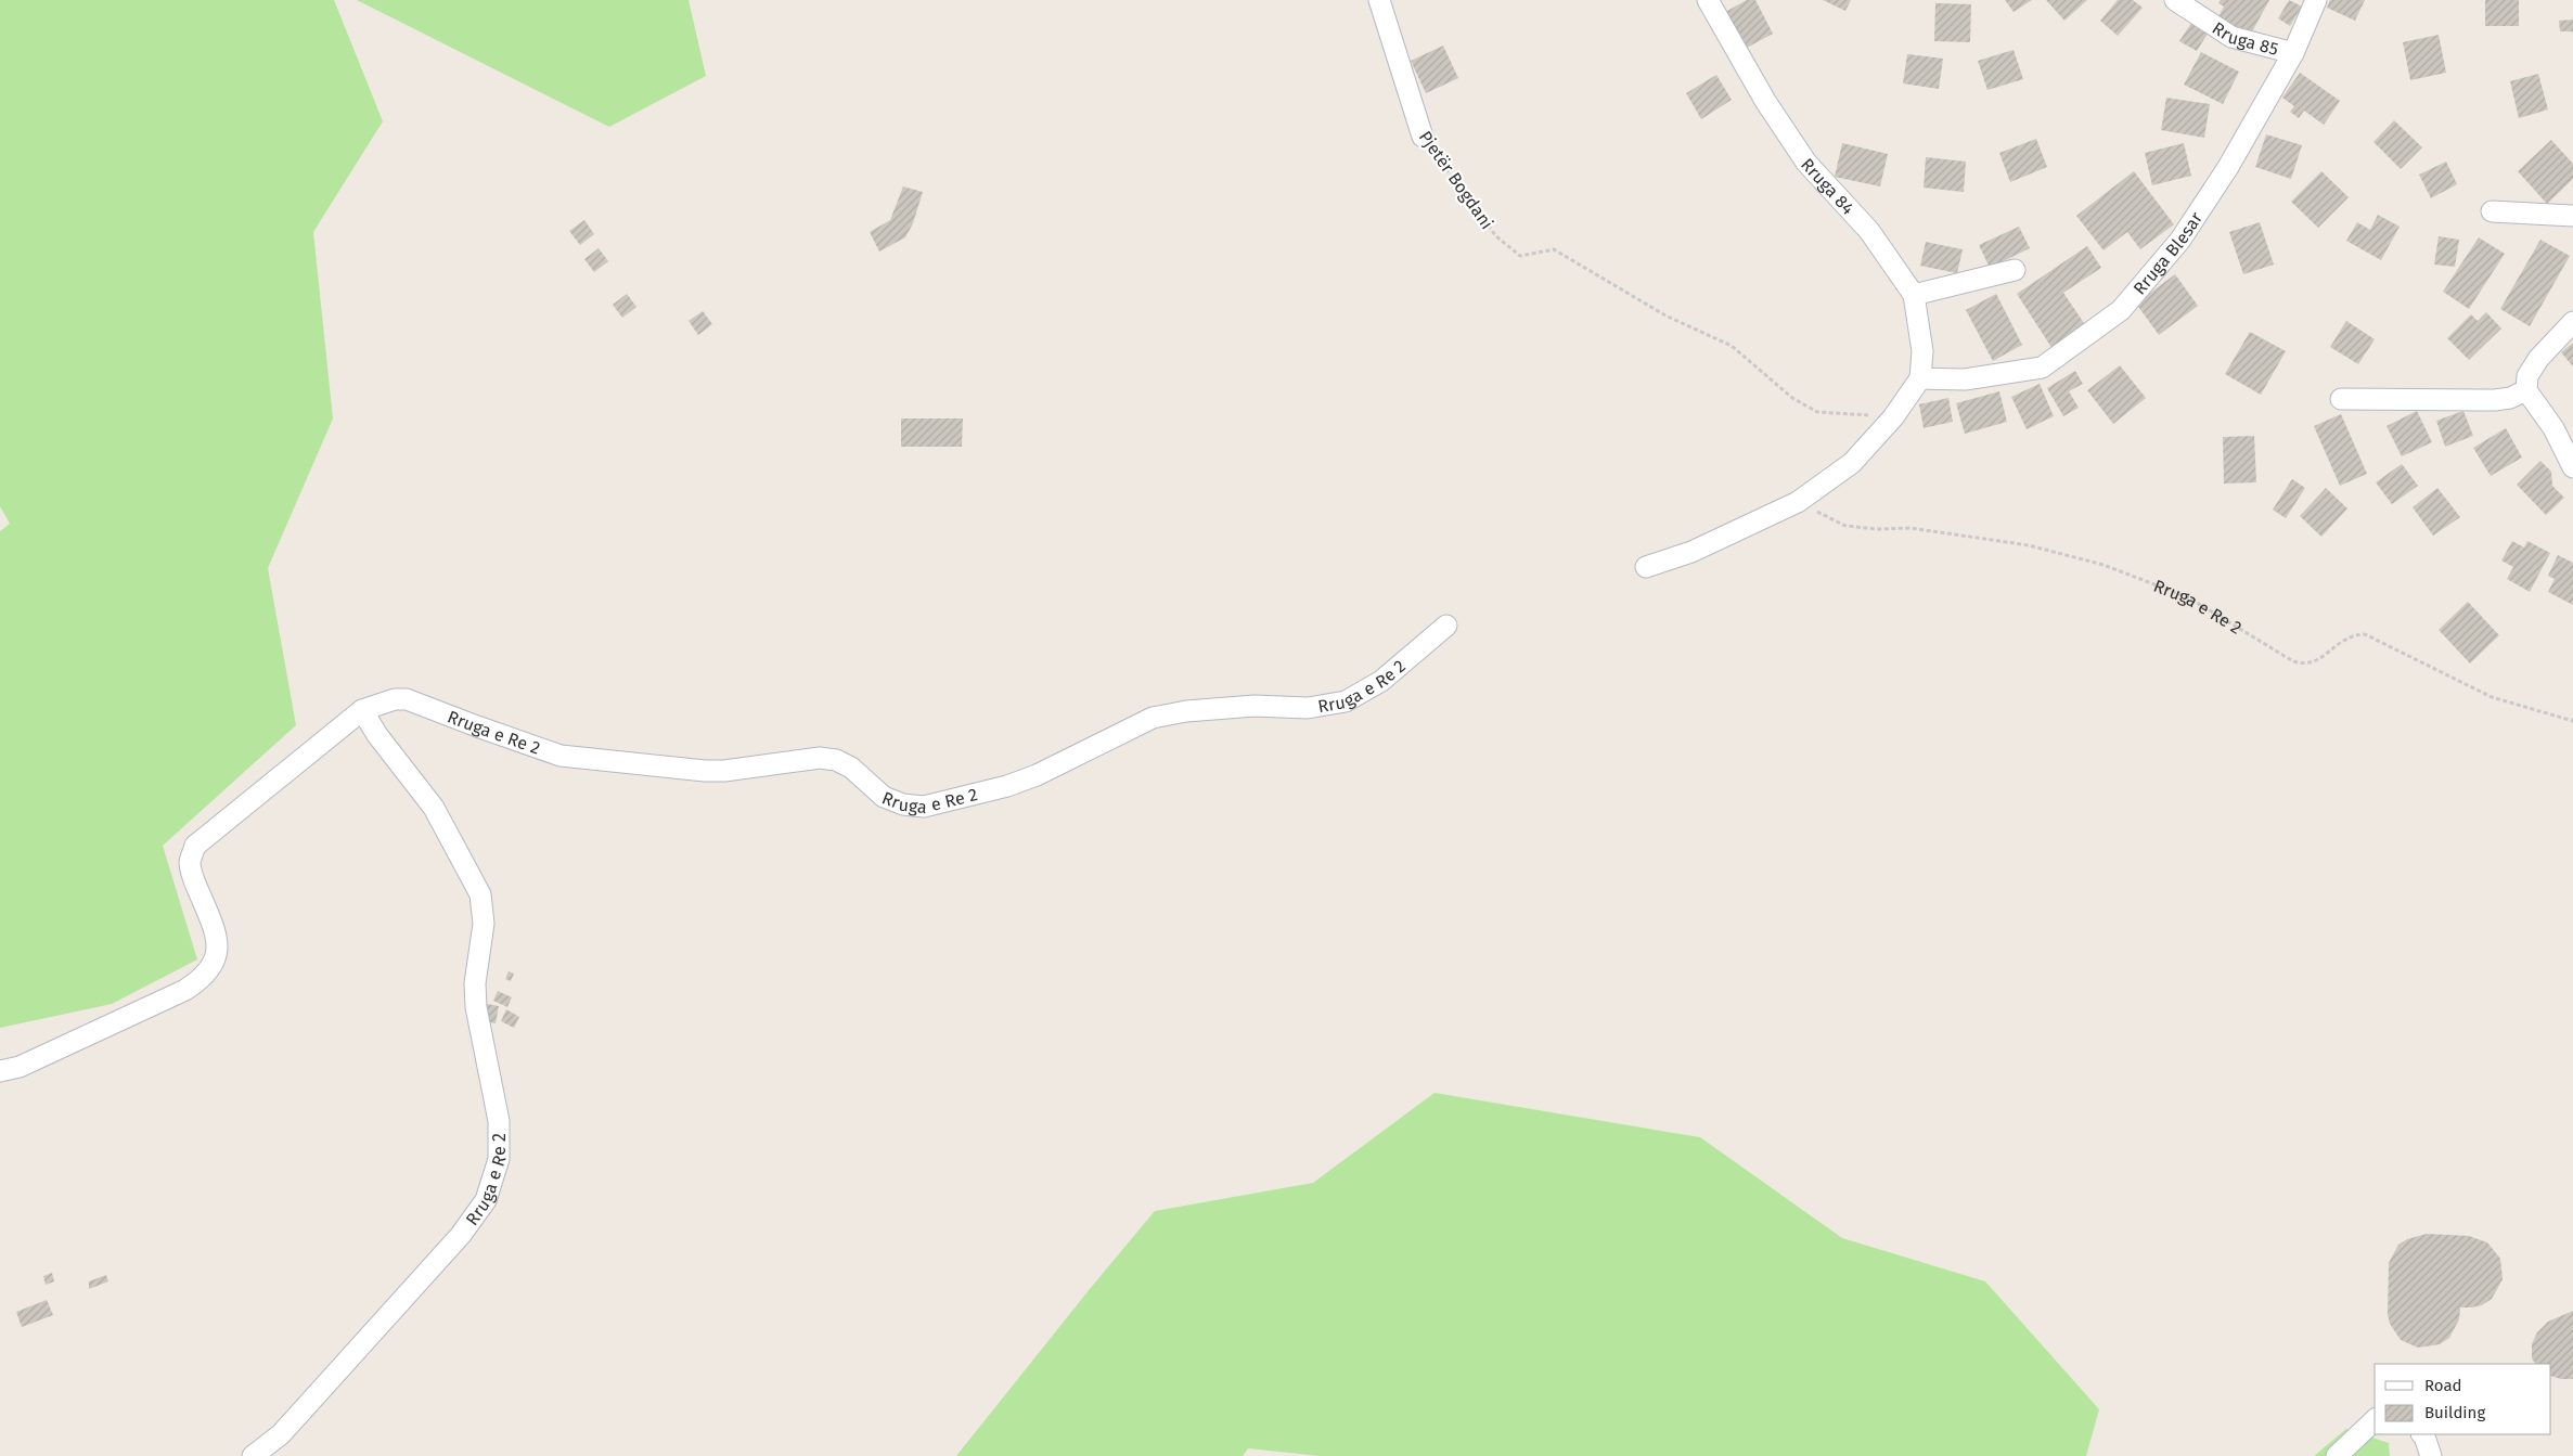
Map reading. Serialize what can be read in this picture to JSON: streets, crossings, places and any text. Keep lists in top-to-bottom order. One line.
{"streets":{"street":["Rruga 85","Pjetër Bogdani","Rruga 84","Rruga Blesar","Rruga e Re 2"]},"crossings":[["Rruga 85","Rruga Blesar"],["Rruga 84","Rruga Blesar"]],"legend":["Road","Building"]}
